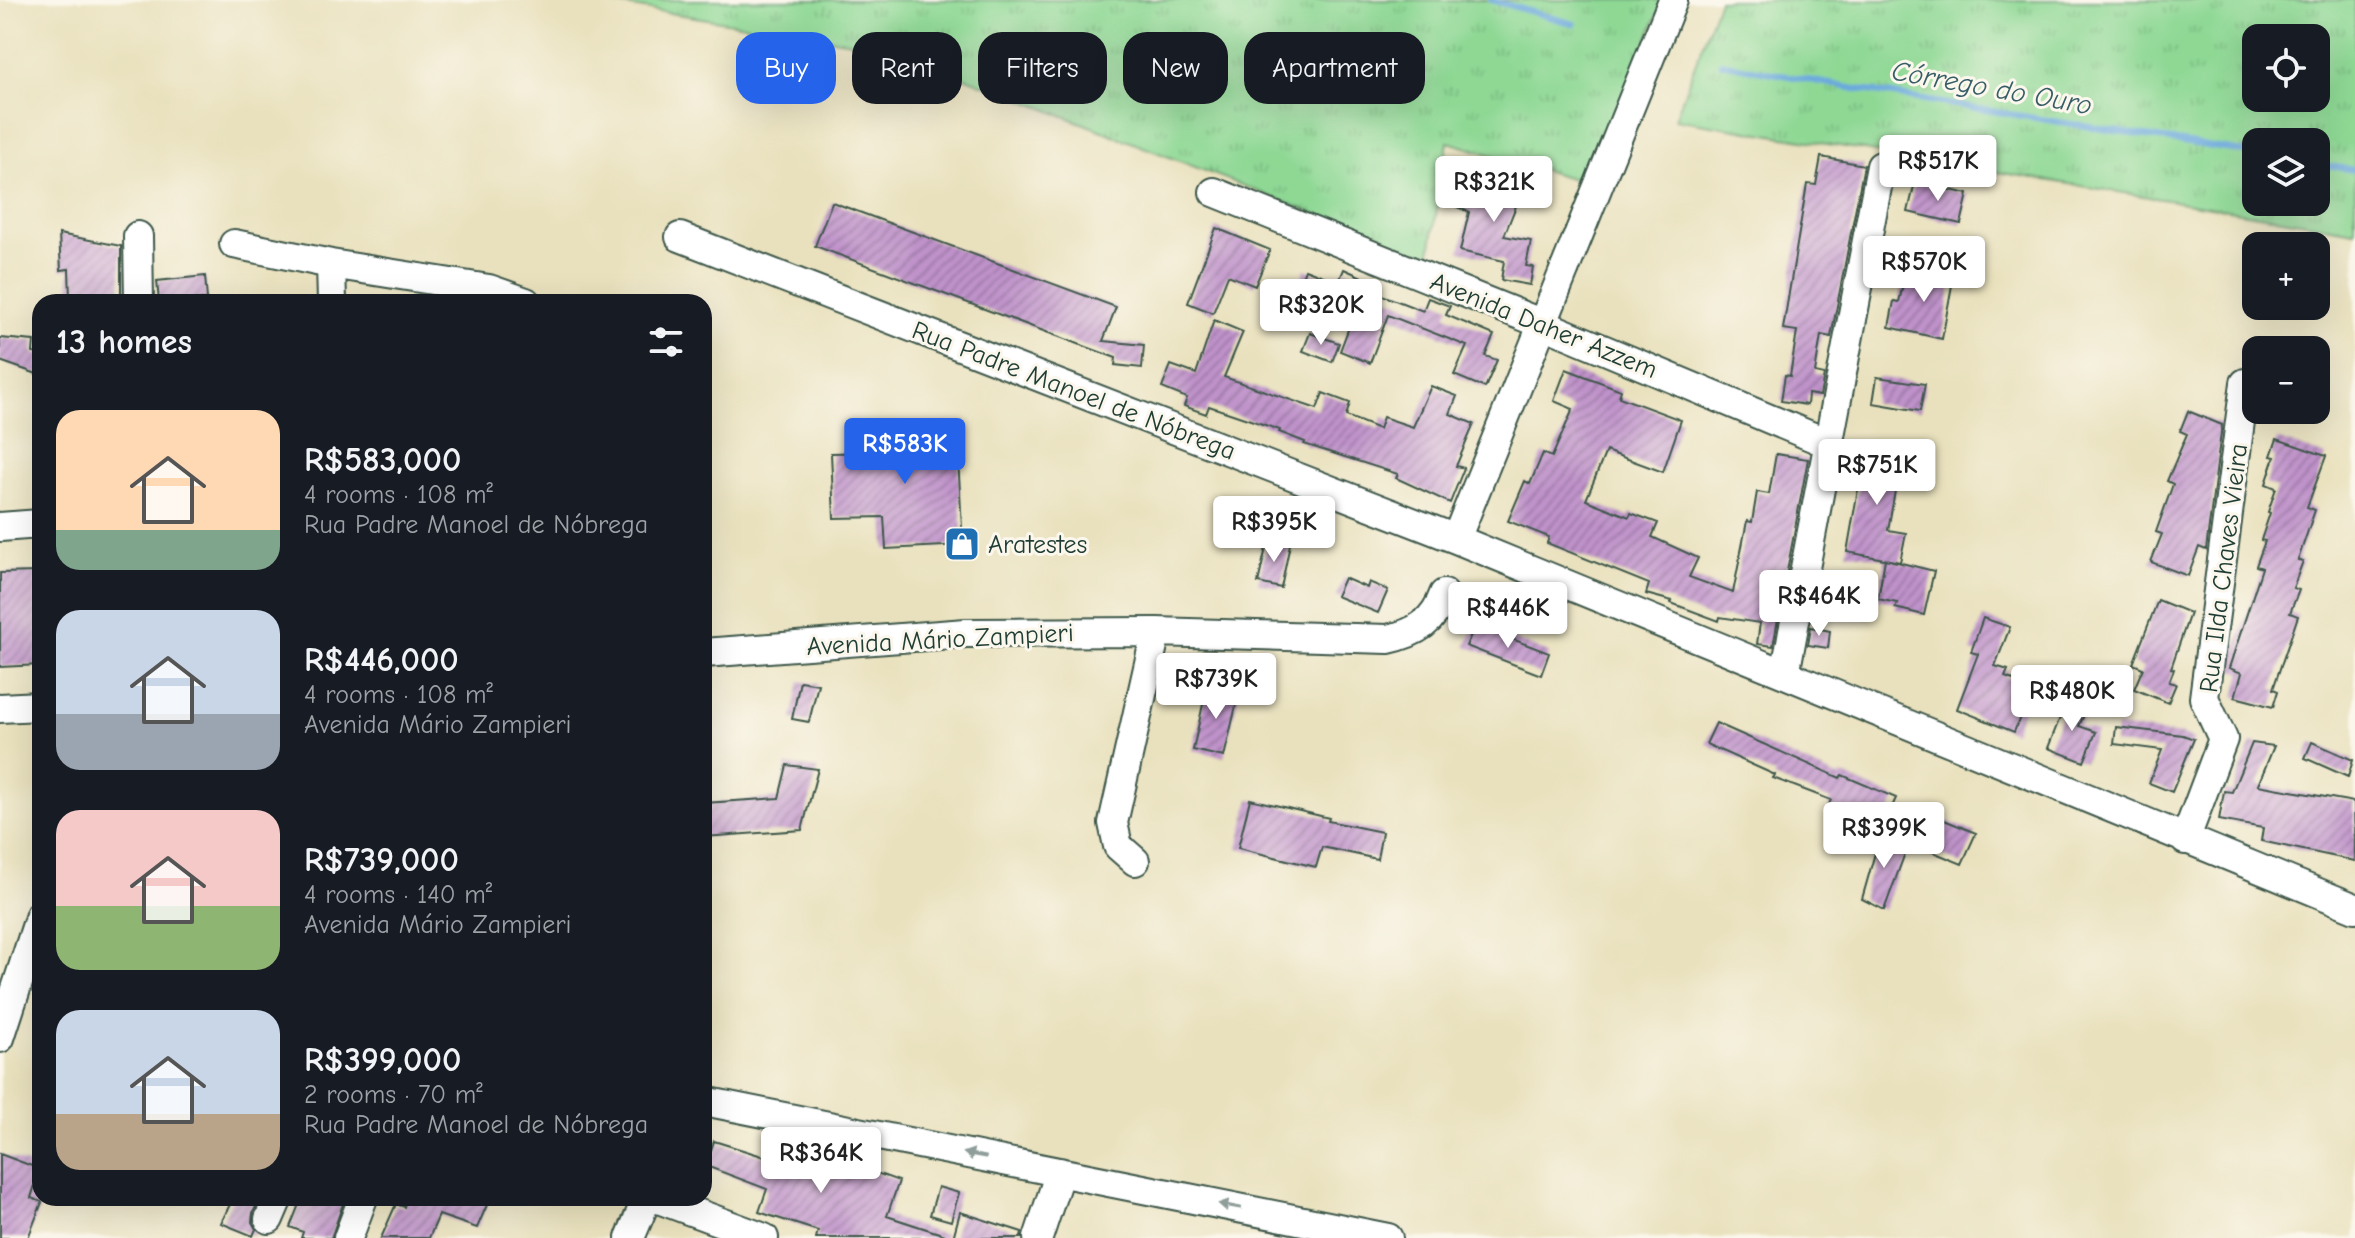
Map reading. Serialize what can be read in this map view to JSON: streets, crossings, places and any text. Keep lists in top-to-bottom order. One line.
{"streets":{"street":["Avenida Daher Azzem","Rua Padre Manoel de Nóbrega","Rua Ilda Chaves Vieira","Avenida Mário Zampieri"]},"crossings":[["Rua Padre Manoel de Nóbrega","Rua Ilda Chaves Vieira"]],"water":["Córrego do Ouro"],"places":{"shop":["Aratestes"]},"page":{"map_buttons":["+","−"],"chip":["Buy","Rent","Filters","New","Apartment"],"price":["R$517K","R$321K","R$570K","R$320K","R$583K","R$751K","R$395K","R$464K","R$446K","R$739K","R$480K","R$399K","R$364K"],"heading":"13 homes","list":[{"name":"R$583,000","note":"4 rooms · 108 m² · Rua Padre Manoel de Nóbrega"},{"name":"R$446,000","note":"4 rooms · 108 m² · Avenida Mário Zampieri"},{"name":"R$739,000","note":"4 rooms · 140 m² · Avenida Mário Zampieri"},{"name":"R$399,000","note":"2 rooms · 70 m² · Rua Padre Manoel de Nóbrega"}]}}
